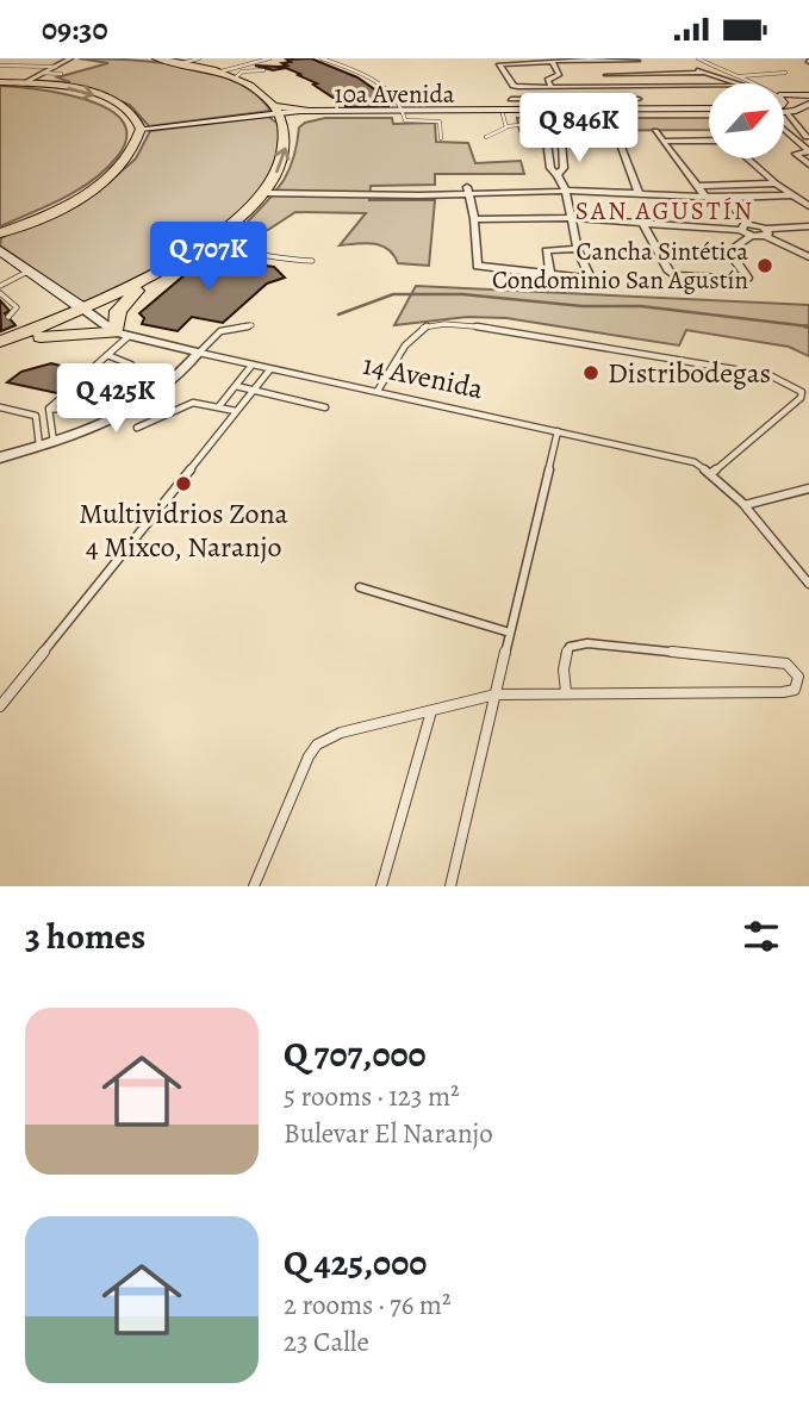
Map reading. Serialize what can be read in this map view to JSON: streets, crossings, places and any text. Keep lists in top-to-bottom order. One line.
{"streets":{"street":["10a Avenida","14 Avenida"]},"districts":["SAN AGUSTÍN"],"places":["Cancha Sintética Condominio San Agustín","Distribodegas","Multividrios Zona 4 Mixco, Naranjo"],"north":"top right","page":{"status":"09:30","price":["Q 846K","Q 707K","Q 425K"],"heading":"3 homes","list":[{"name":"Q 707,000","note":"5 rooms · 123 m² · Bulevar El Naranjo"},{"name":"Q 425,000","note":"2 rooms · 76 m² · 23 Calle"}]}}
